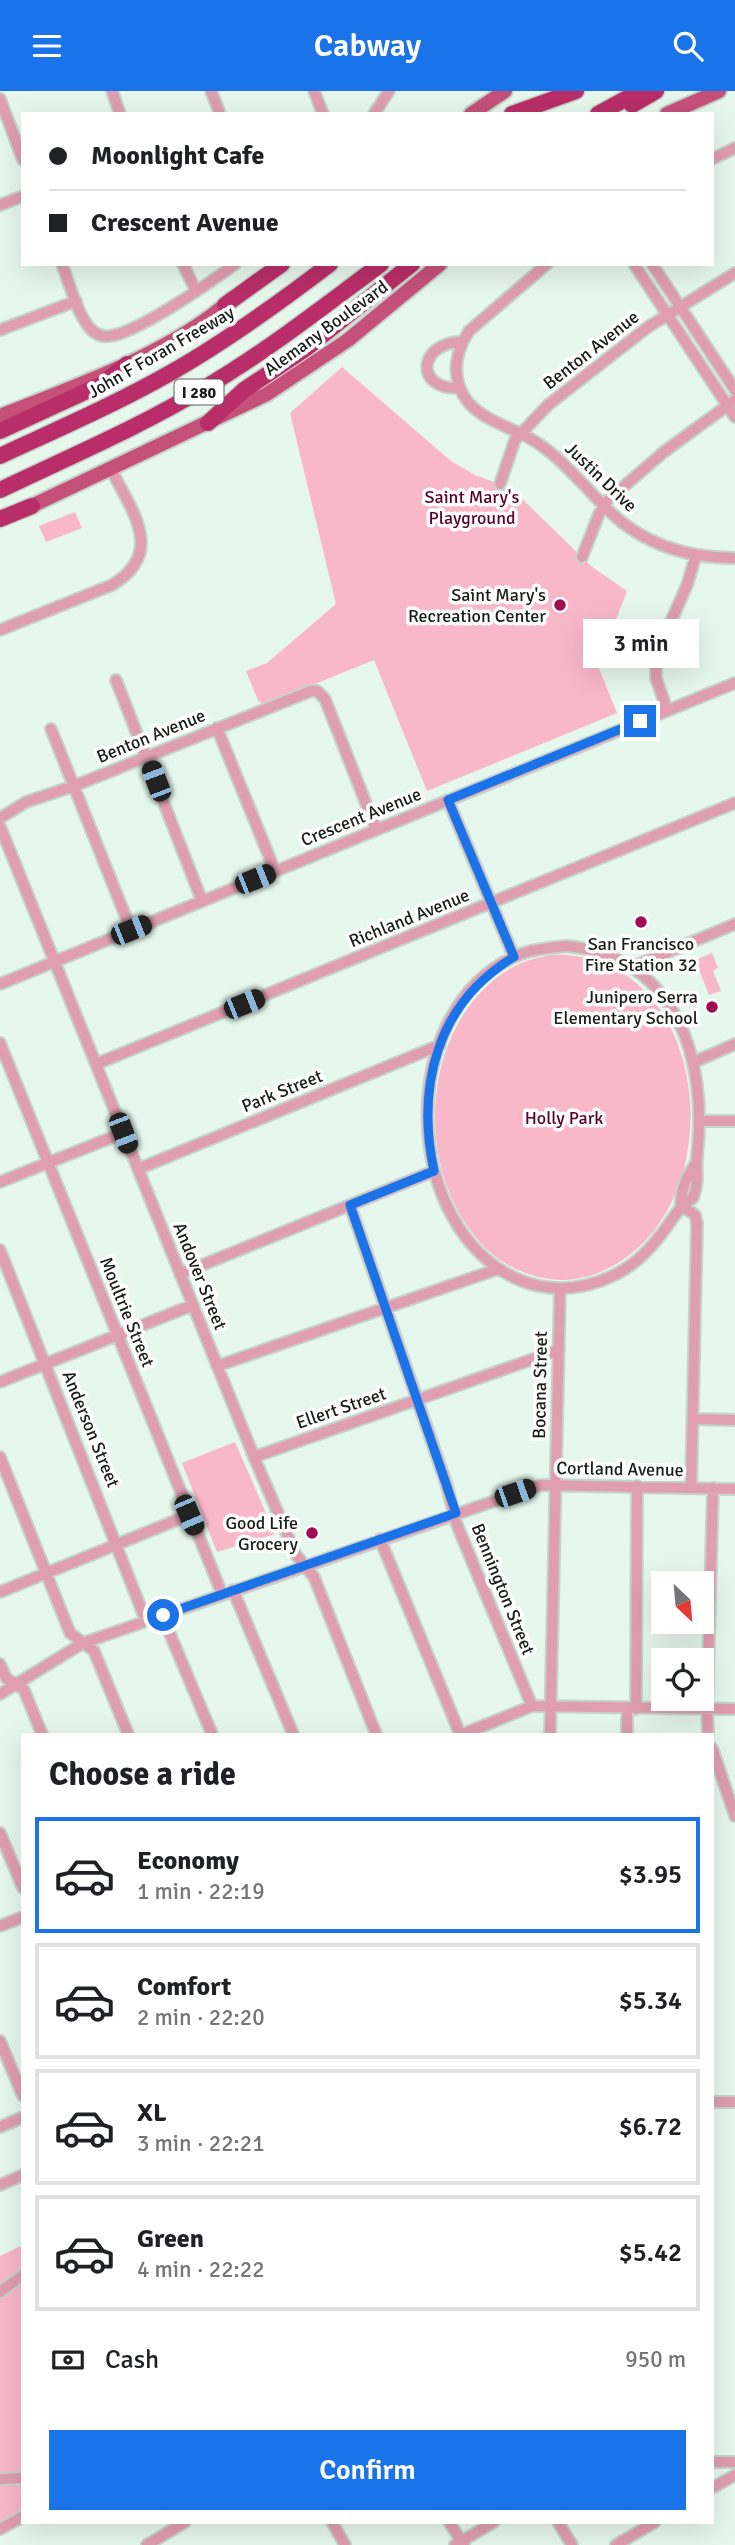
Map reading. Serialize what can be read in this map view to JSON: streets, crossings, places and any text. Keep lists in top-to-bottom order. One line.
{"streets":{"highway":["John F Foran Freeway","I 280"],"main road":["Alemany Boulevard"],"street":["Benton Avenue","Justin Drive","Crescent Avenue","Richland Avenue","Park Street","Andover Street","Moultrie Street","Bocana Street","Ellert Street","Anderson Street","Cortland Avenue","Bennington Street"]},"crossings":[["Benton Avenue","Justin Drive"],["Benton Avenue","Crescent Avenue"],["Crescent Avenue","Andover Street"],["Richland Avenue","Andover Street"],["Park Street","Andover Street"],["Andover Street","Ellert Street"],["Andover Street","Cortland Avenue"],["Moultrie Street","Cortland Avenue"],["Bocana Street","Ellert Street"],["Bocana Street","Cortland Avenue"],["Ellert Street","Bennington Street"],["Anderson Street","Cortland Avenue"],["Cortland Avenue","Bennington Street"]],"parks":["Saint Mary's Playground","Holly Park"],"places":["Saint Mary's Recreation Center","San Francisco Fire Station 32","Junipero Serra Elementary School","Good Life Grocery"],"north":"bottom right","page":{"header":"Cabway","banner":["Moonlight Cafe","Crescent Avenue"],"bubble":"3 min","heading":"Choose a ride","list":[{"name":"Economy","note":"1 min · 22:19","value":"$3.95"},{"name":"Comfort","note":"2 min · 22:20","value":"$5.34"},{"name":"XL","note":"3 min · 22:21","value":"$6.72"},{"name":"Green","note":"4 min · 22:22","value":"$5.42"}],"pay":["Cash","950 m"],"buttons":"Confirm"}}
